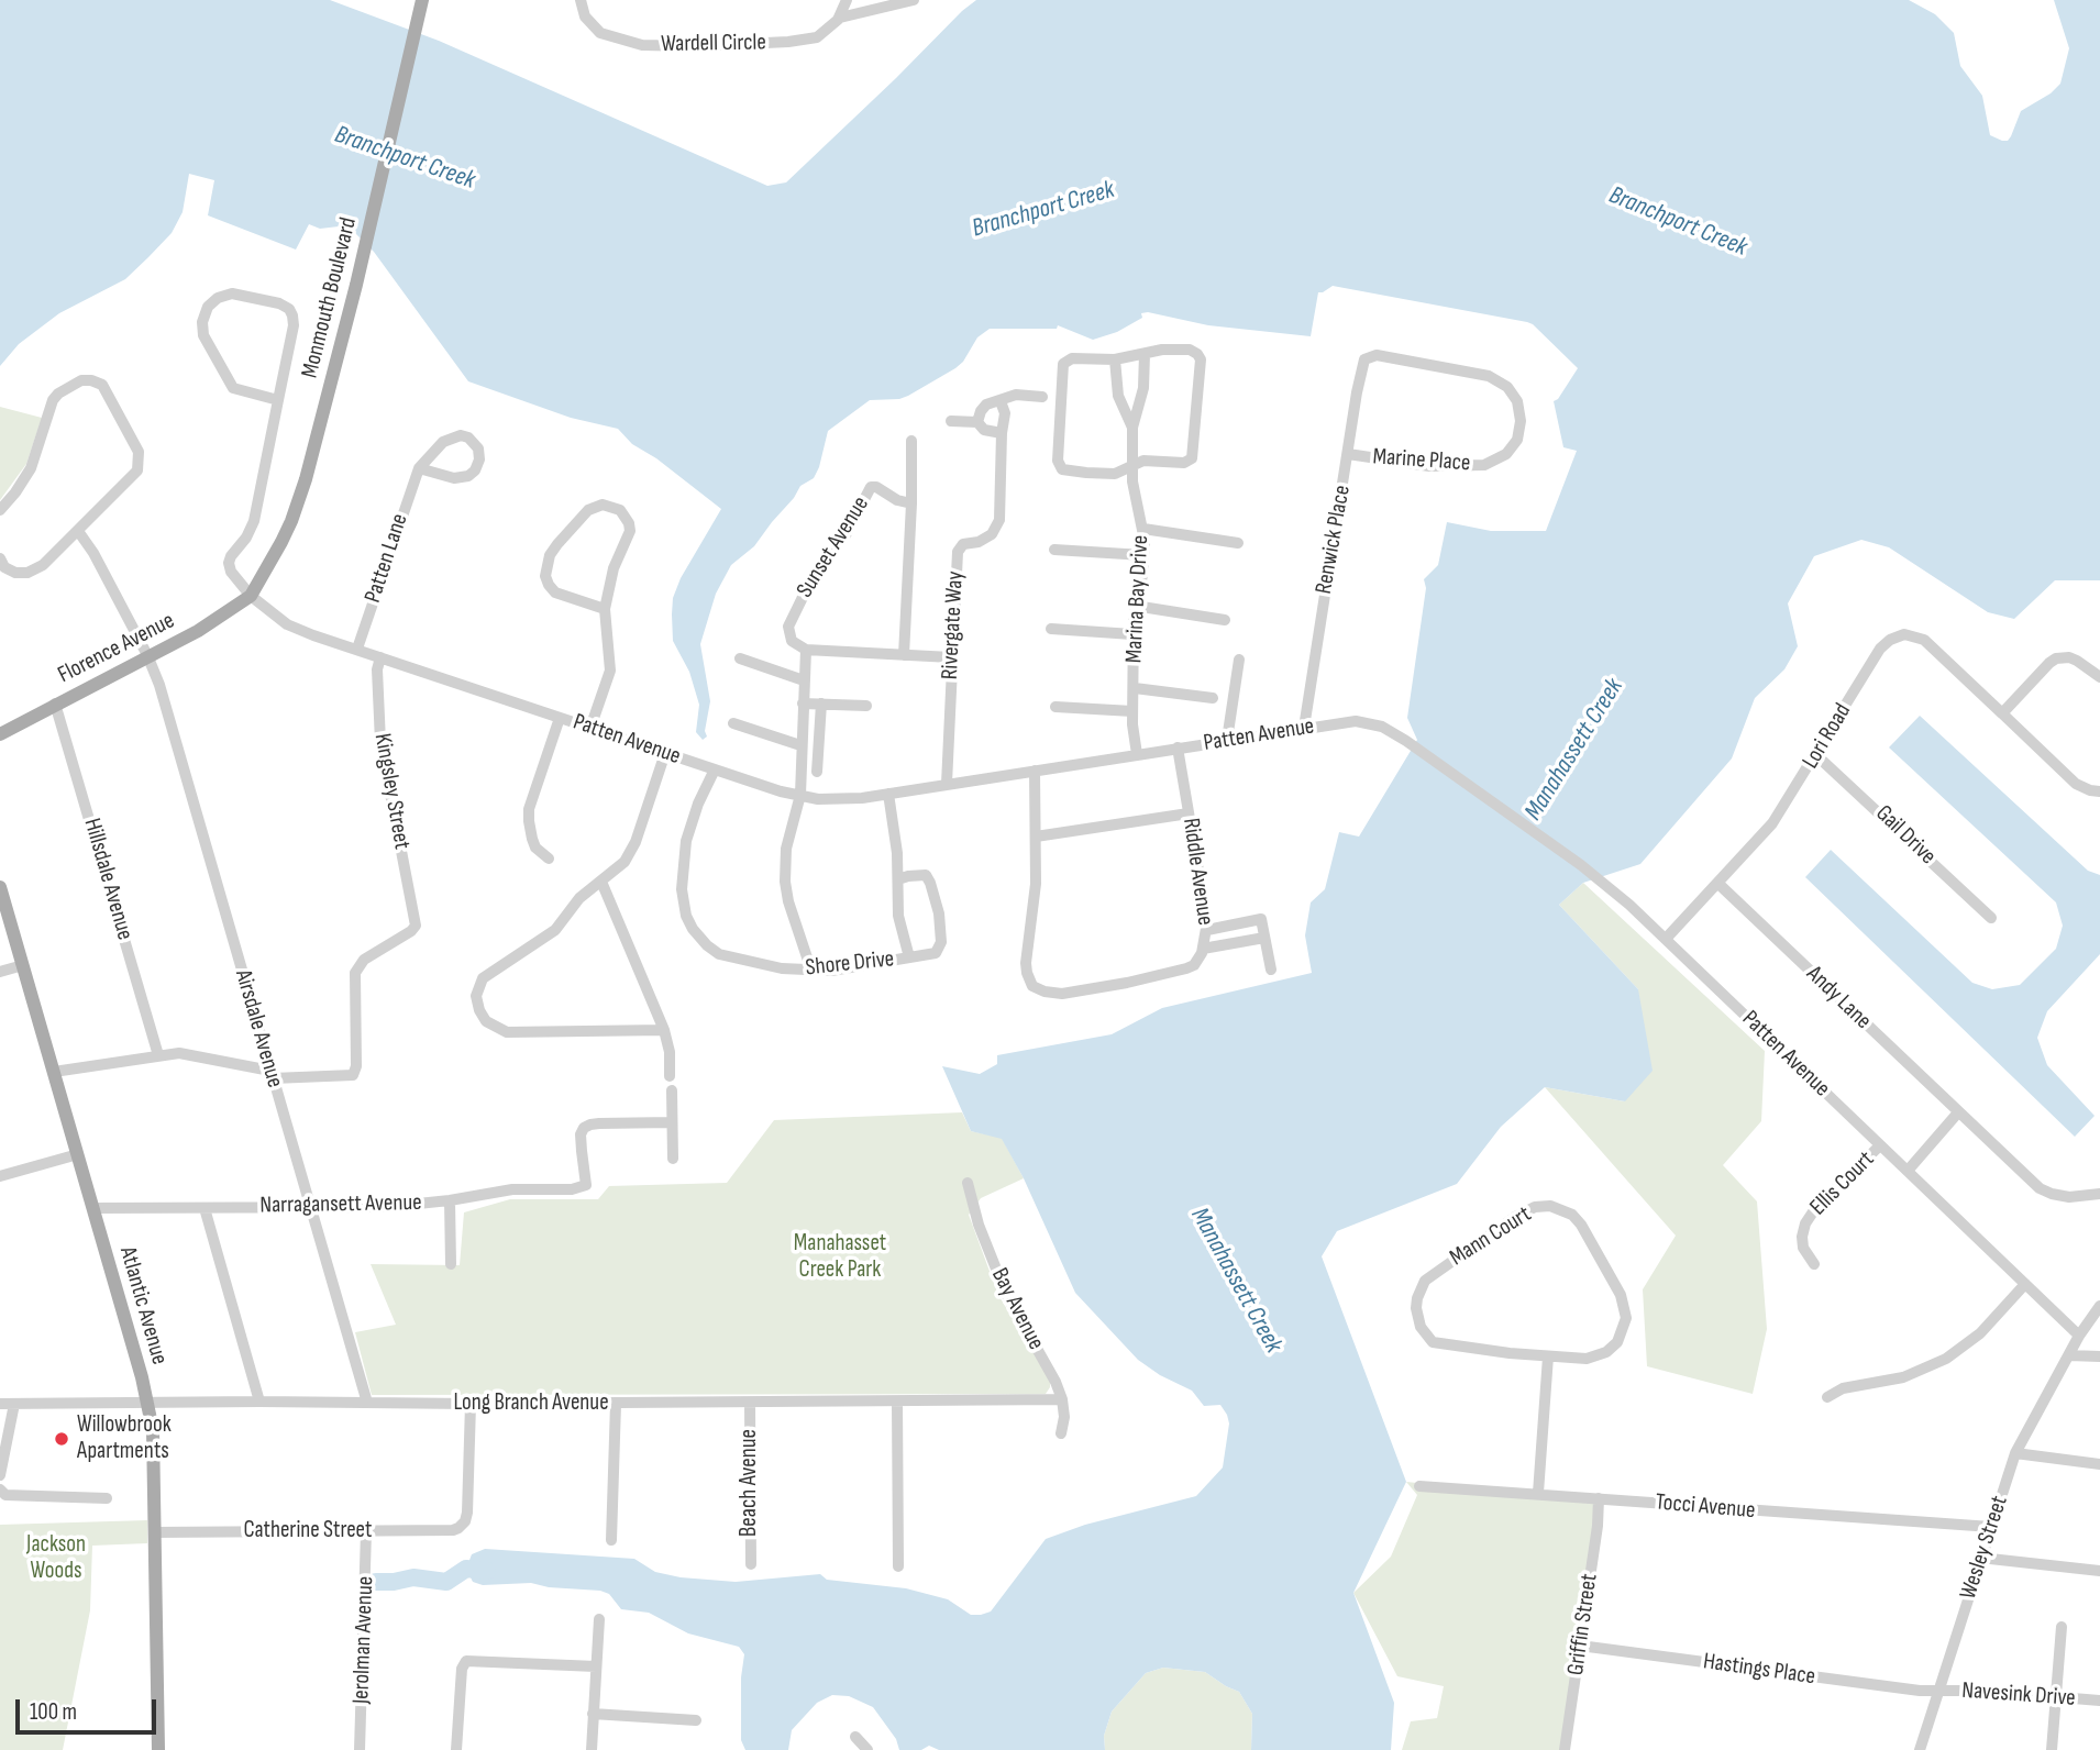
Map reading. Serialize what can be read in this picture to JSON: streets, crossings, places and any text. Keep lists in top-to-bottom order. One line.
{"streets":{"main road":["Monmouth Boulevard","Florence Avenue","Atlantic Avenue"],"street":["Wardell Circle","Marine Place","Renwick Place","Sunset Avenue","Patten Lane","Marina Bay Drive","Rivergate Way","Patten Avenue","Lori Road","Kingsley Street","Gail Drive","Riddle Avenue","Hillsdale Avenue","Shore Drive","Andy Lane","Airsdale Avenue","Ellis Court","Narragansett Avenue","Mann Court","Bay Avenue","Long Branch Avenue","Beach Avenue","Tocci Avenue","Catherine Street","Wesley Street","Griffin Street","Jerolman Avenue","Hastings Place","Navesink Drive"]},"crossings":[["Monmouth Boulevard","Florence Avenue"],["Monmouth Boulevard","Patten Avenue"],["Marine Place","Renwick Place"],["Renwick Place","Patten Avenue"],["Patten Lane","Patten Avenue"],["Marina Bay Drive","Patten Avenue"],["Rivergate Way","Patten Avenue"],["Florence Avenue","Patten Avenue"],["Florence Avenue","Hillsdale Avenue"],["Florence Avenue","Airsdale Avenue"],["Patten Avenue","Lori Road"],["Patten Avenue","Kingsley Street"],["Patten Avenue","Riddle Avenue"],["Patten Avenue","Shore Drive"],["Patten Avenue","Ellis Court"],["Patten Avenue","Wesley Street"],["Lori Road","Gail Drive"],["Lori Road","Andy Lane"],["Kingsley Street","Airsdale Avenue"],["Airsdale Avenue","Narragansett Avenue"],["Airsdale Avenue","Long Branch Avenue"],["Narragansett Avenue","Atlantic Avenue"],["Atlantic Avenue","Long Branch Avenue"],["Atlantic Avenue","Catherine Street"],["Bay Avenue","Long Branch Avenue"],["Long Branch Avenue","Beach Avenue"],["Long Branch Avenue","Catherine Street"],["Tocci Avenue","Wesley Street"],["Tocci Avenue","Griffin Street"],["Catherine Street","Jerolman Avenue"],["Wesley Street","Hastings Place"],["Wesley Street","Navesink Drive"],["Griffin Street","Hastings Place"],["Hastings Place","Navesink Drive"]],"water":["Branchport Creek","Manahassett Creek"],"parks":["Manahasset Creek Park","Jackson Woods"],"places":["Willowbrook Apartments"],"scale_bar":"100 m"}
